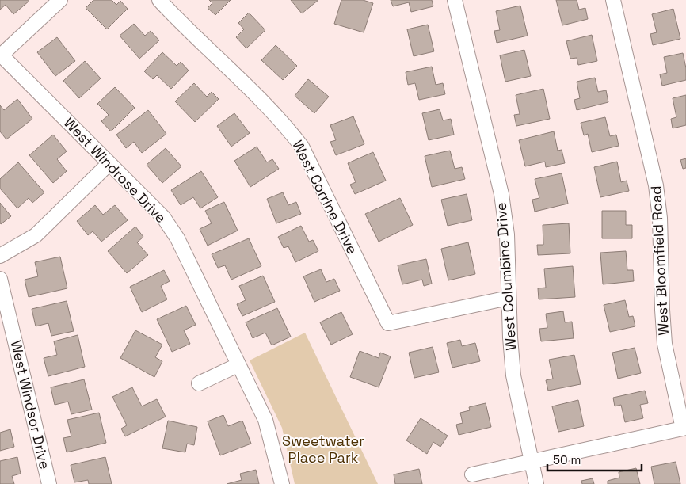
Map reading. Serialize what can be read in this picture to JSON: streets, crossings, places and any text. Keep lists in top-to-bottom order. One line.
{"streets":{"street":["West Windrose Drive","West Corrine Drive","West Bloomfield Road","West Columbine Drive","West Windsor Drive"]},"crossings":[["West Corrine Drive","West Columbine Drive"]],"parks":["Sweetwater Place Park"],"scale_bar":"50 m"}
